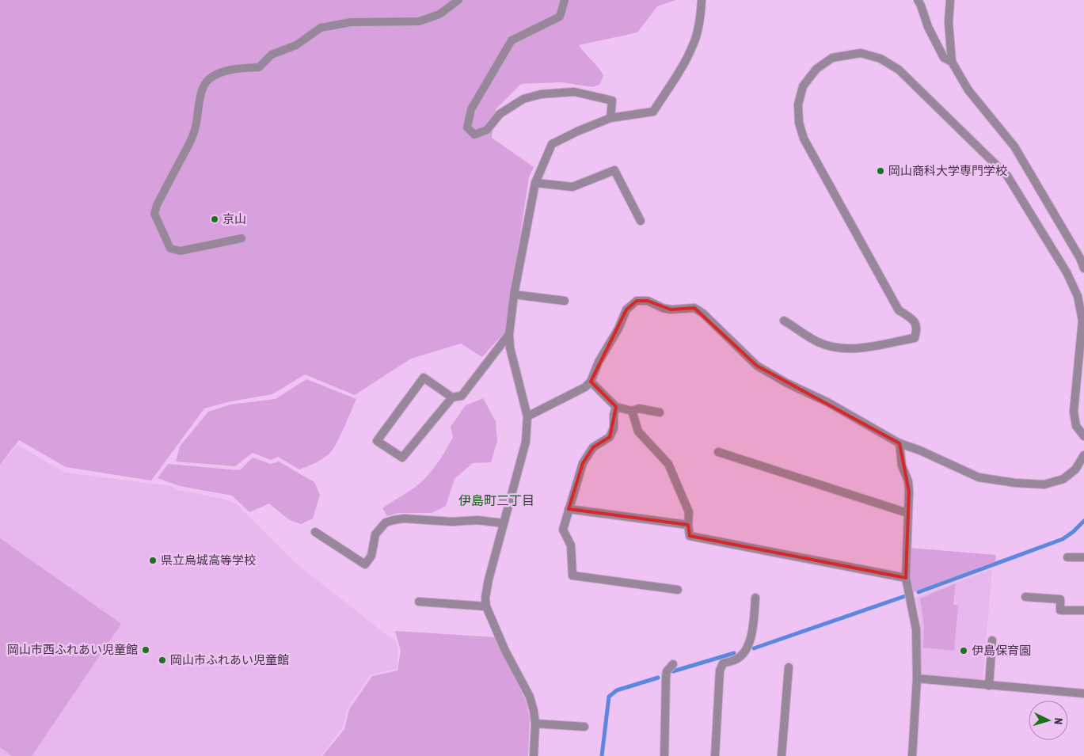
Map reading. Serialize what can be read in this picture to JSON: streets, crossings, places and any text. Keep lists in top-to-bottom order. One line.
{"districts":["伊島町三丁目"],"places":["岡山商科大学専門学校","京山","県立烏城高等学校","岡山市西ふれあい児童館","伊島保育園","岡山市ふれあい児童館"],"north":"right"}
